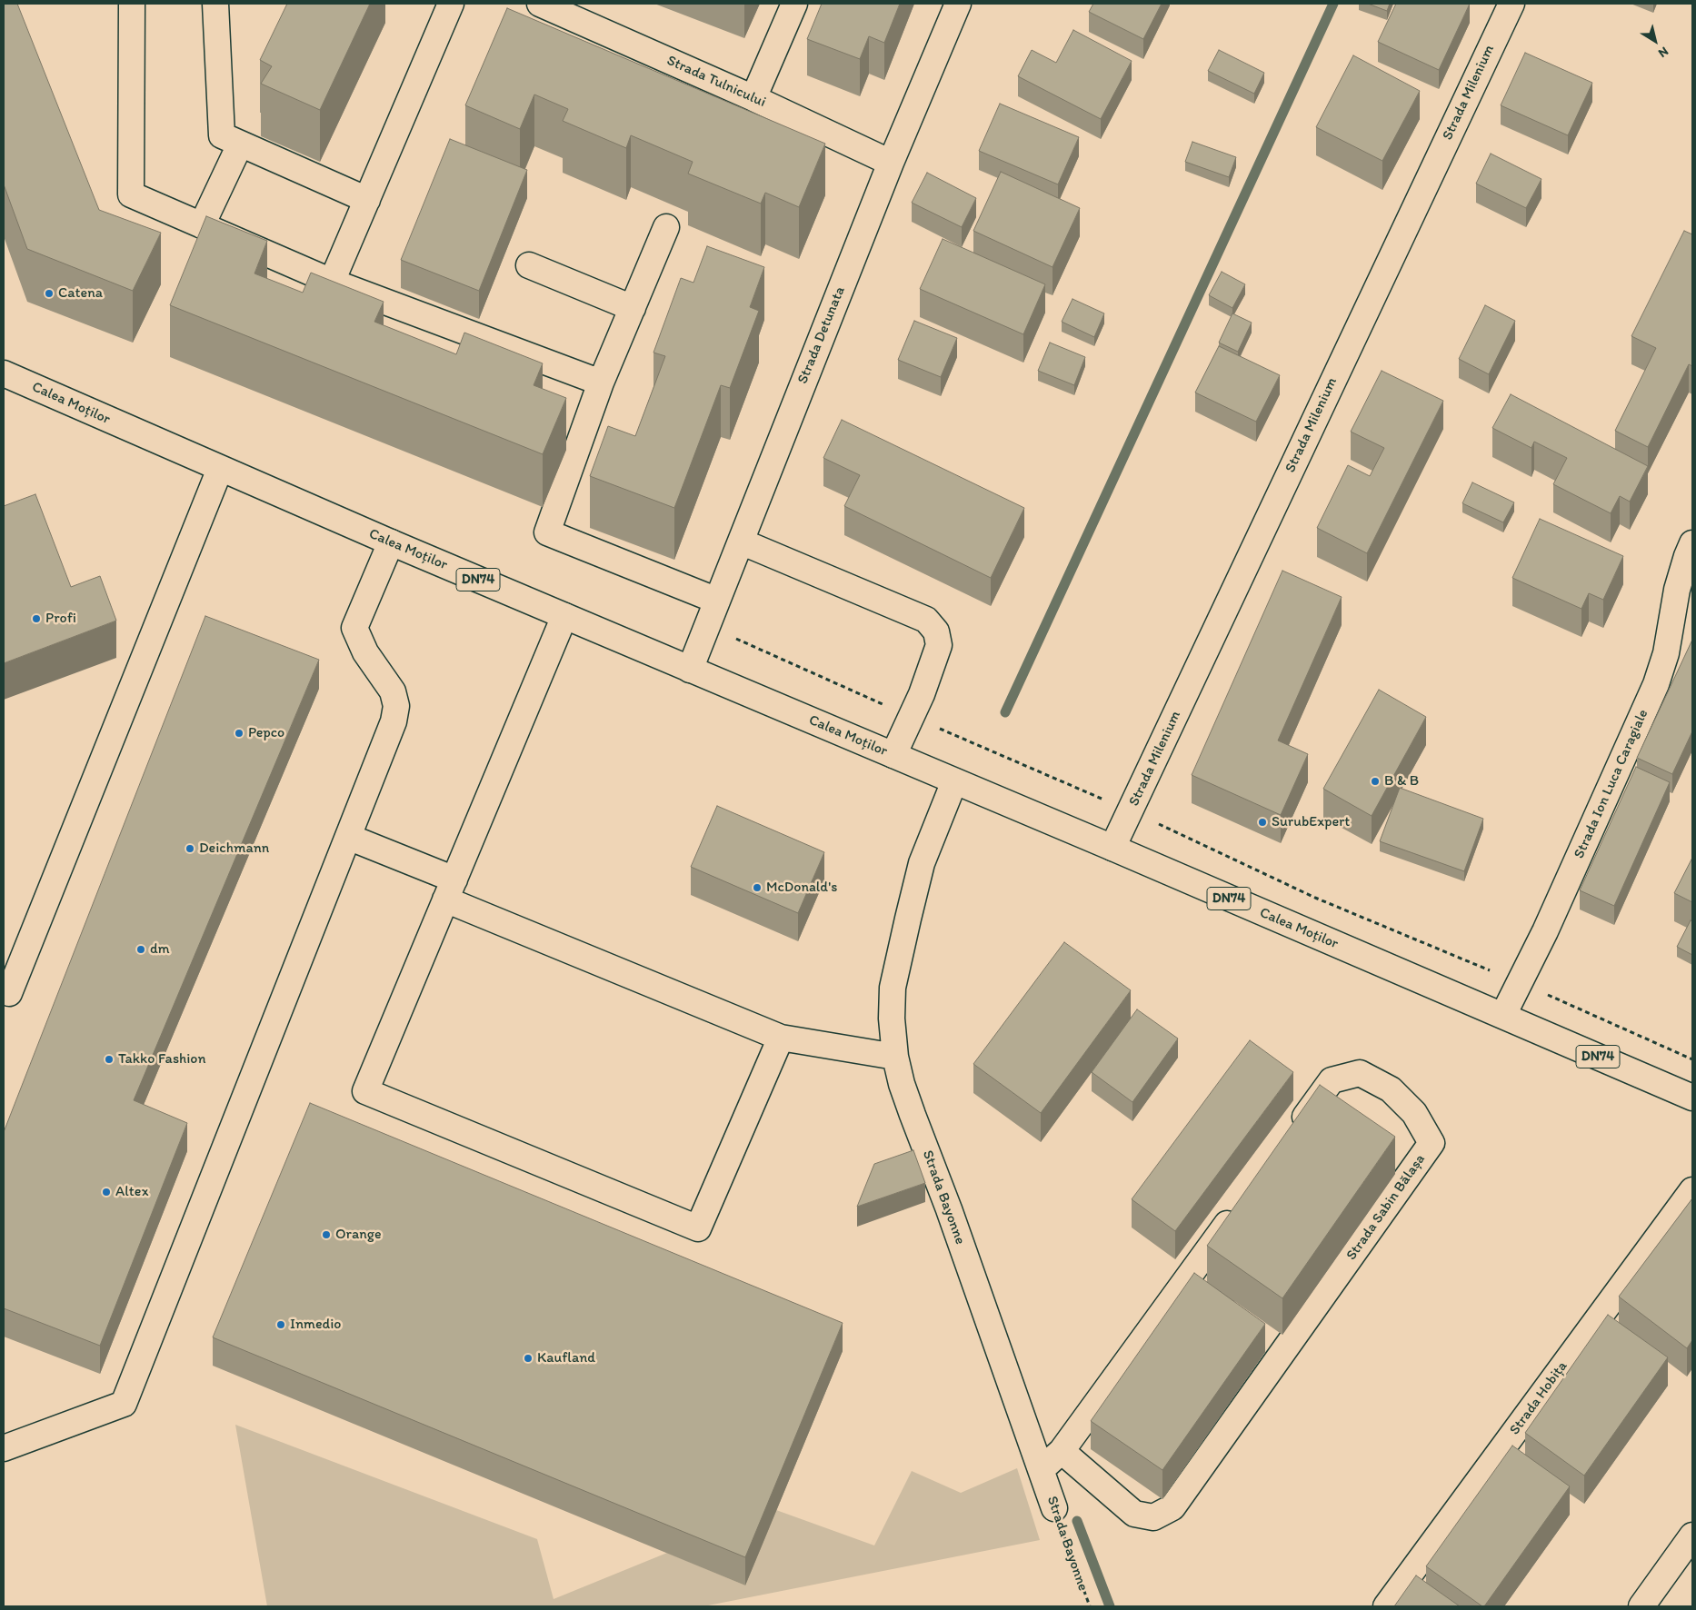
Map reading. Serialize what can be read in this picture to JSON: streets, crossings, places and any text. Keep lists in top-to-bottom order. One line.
{"streets":{"street":["Strada Tulnicului","Strada Milenium","Strada Detunata","Calea Moților","DN74","Strada Ion Luca Caragiale","Strada Bayonne","Strada Sabin Bălașa","Strada Hobița"]},"crossings":[["Strada Tulnicului","Strada Detunata"],["Strada Milenium","Calea Moților"],["Strada Detunata","Calea Moților"],["Calea Moților","Strada Ion Luca Caragiale"],["Calea Moților","Strada Bayonne"]],"places":["Catena","Profi","Pepco","B & B","SurubExpert","Deichmann","McDonald's","dm","Takko Fashion","Altex","Orange","Inmedio","Kaufland"],"north":"bottom right"}
